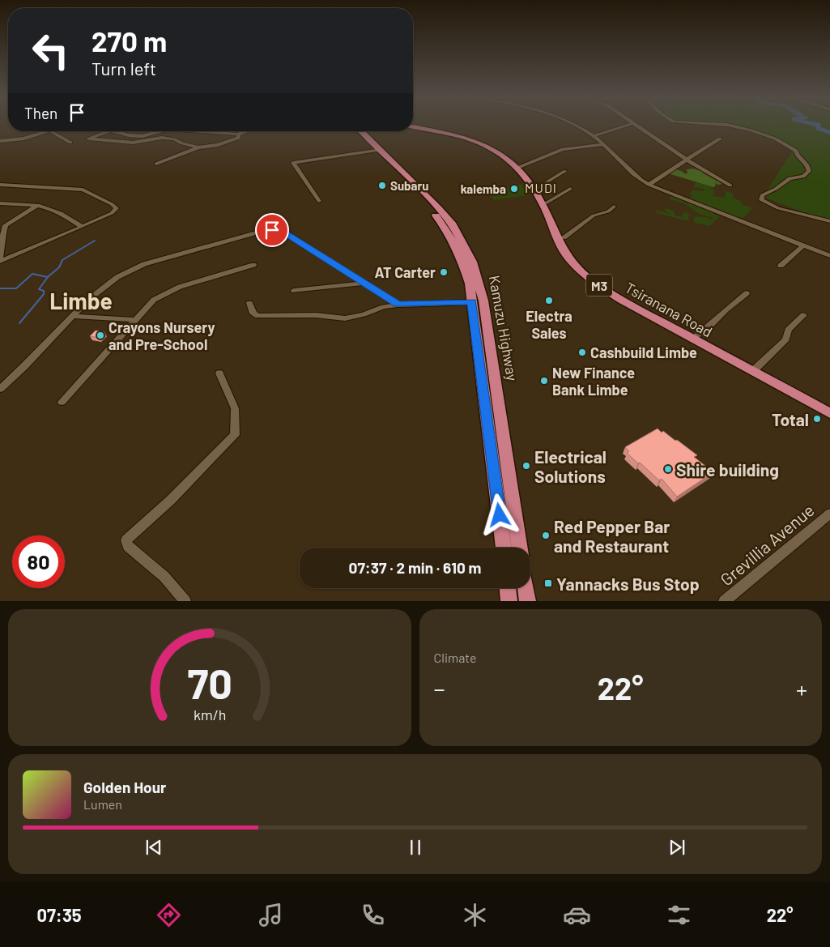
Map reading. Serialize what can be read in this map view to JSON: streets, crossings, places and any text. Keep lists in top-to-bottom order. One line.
{"streets":{"highway":["M3","Tsiranana Road","Kamuzu Highway"],"street":["Grevillia Avenue"]},"districts":["MUDI","Limbe"],"places":{"other":["Subaru","kalemba","AT Carter","Electra Sales","Crayons Nursery and Pre-School","Cashbuild Limbe","New Finance Bank Limbe","Total","Electrical Solutions","Shire building","Red Pepper Bar and Restaurant"],"transit":["Yannacks Bus Stop"]},"page":{"turn":["270 m","Turn left"],"then":"Then","limit":"80","trip":"07:37 · 2 min · 610 m","tile":"Climate","heat":["−","22°","+"],"song":["Golden Hour","Lumen"],"tabs":["07:35","22°"],"gauge":["70","km/h"]}}
